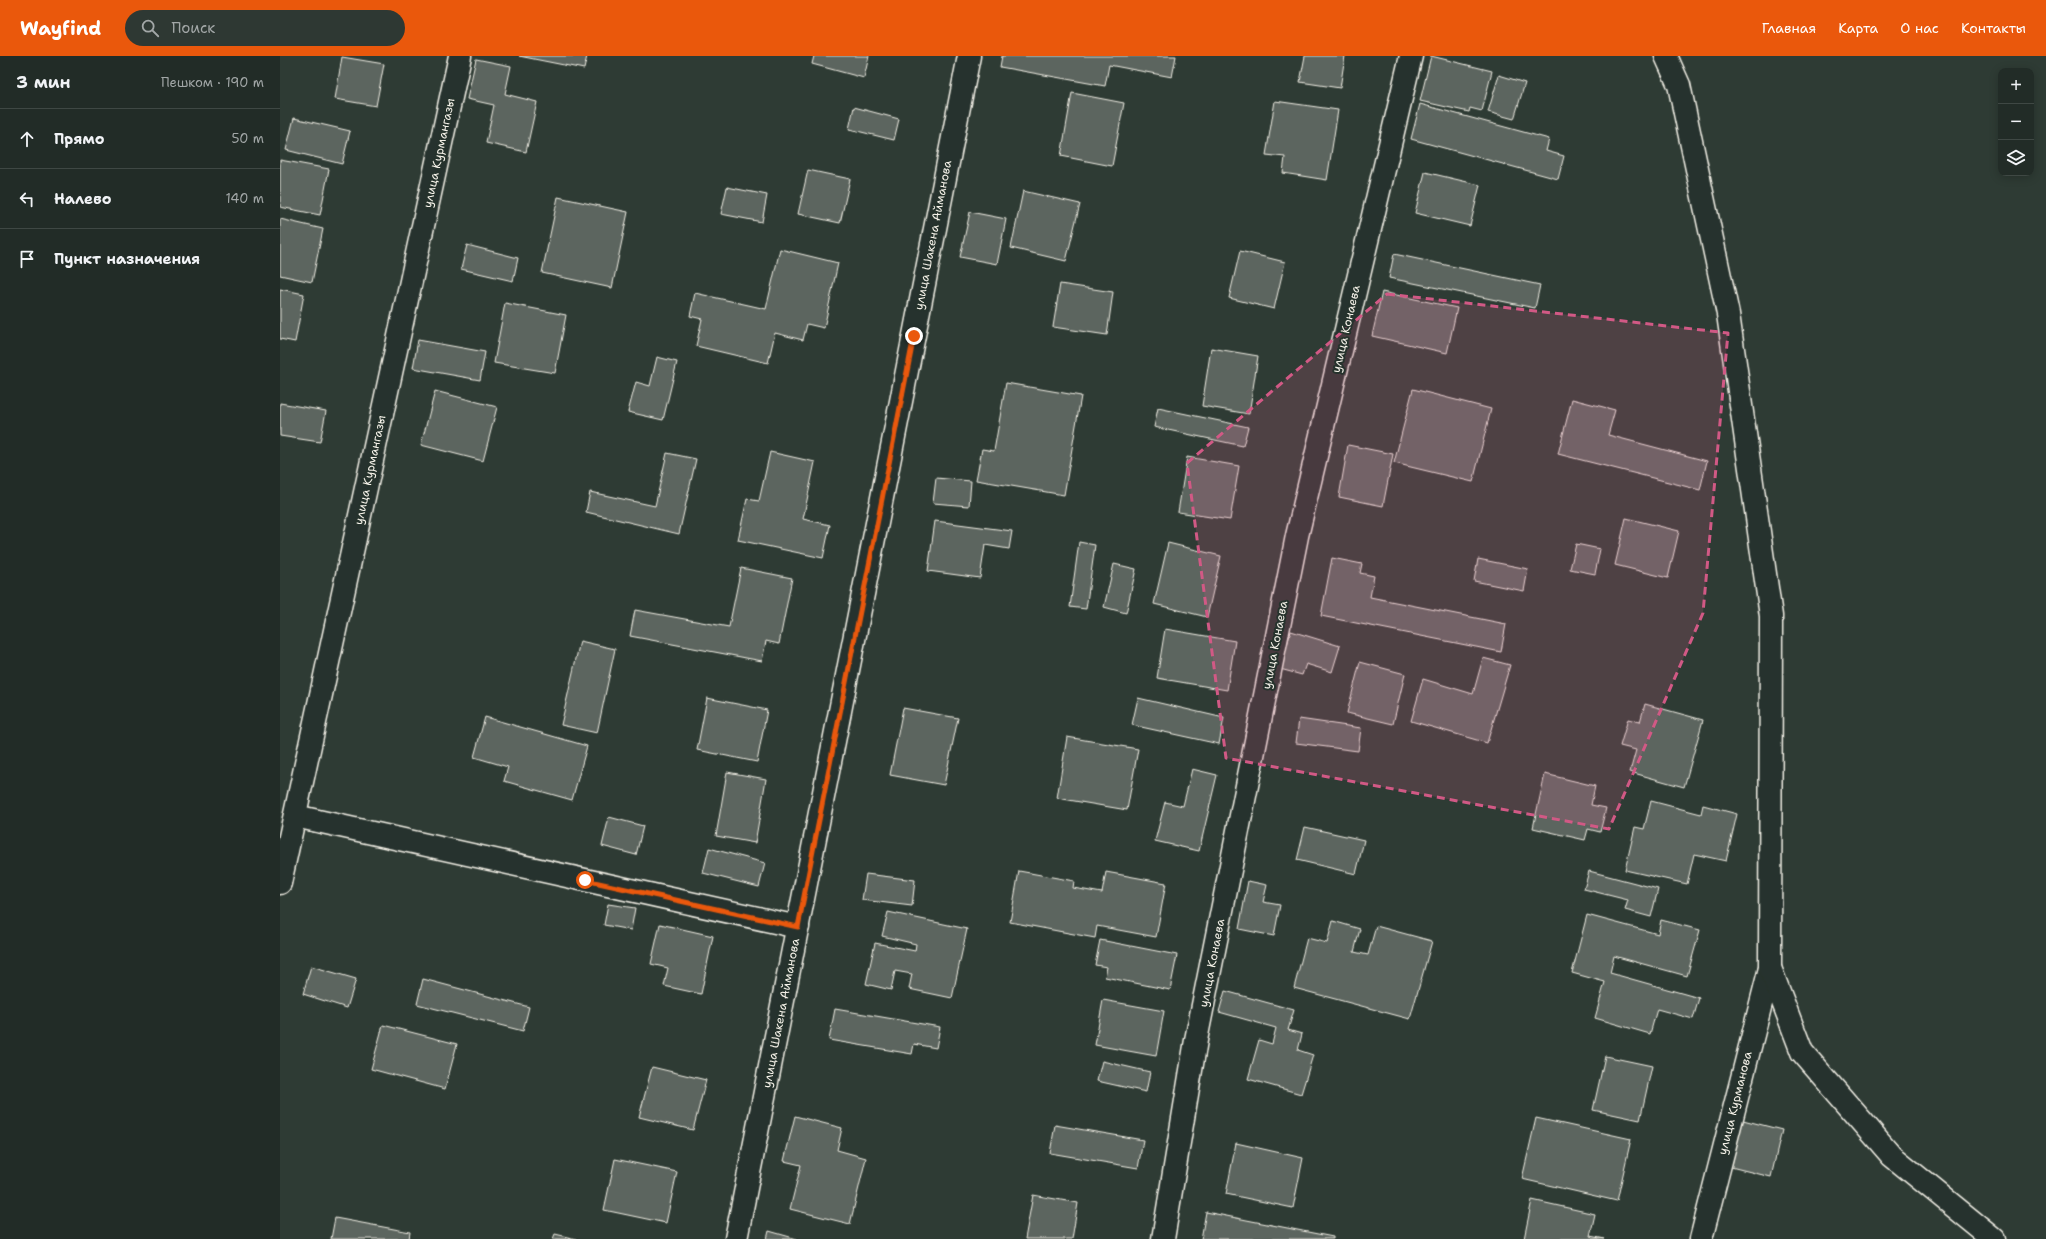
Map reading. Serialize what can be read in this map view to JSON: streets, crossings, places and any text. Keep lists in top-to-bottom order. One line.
{"streets":{"street":["улица Курмангазы","улица Шакена Айманова","улица Конаева","улица Курманова"]},"page":{"header":"Wayfind","search":"Поиск","nav":["Главная","Карта","О нас","Контакты"],"heading":["3 мин","Пешком · 190 m"],"map_buttons":["+","−"],"list":[["Прямо","50 m"],["Налево","140 m"],"Пункт назначения"]}}
